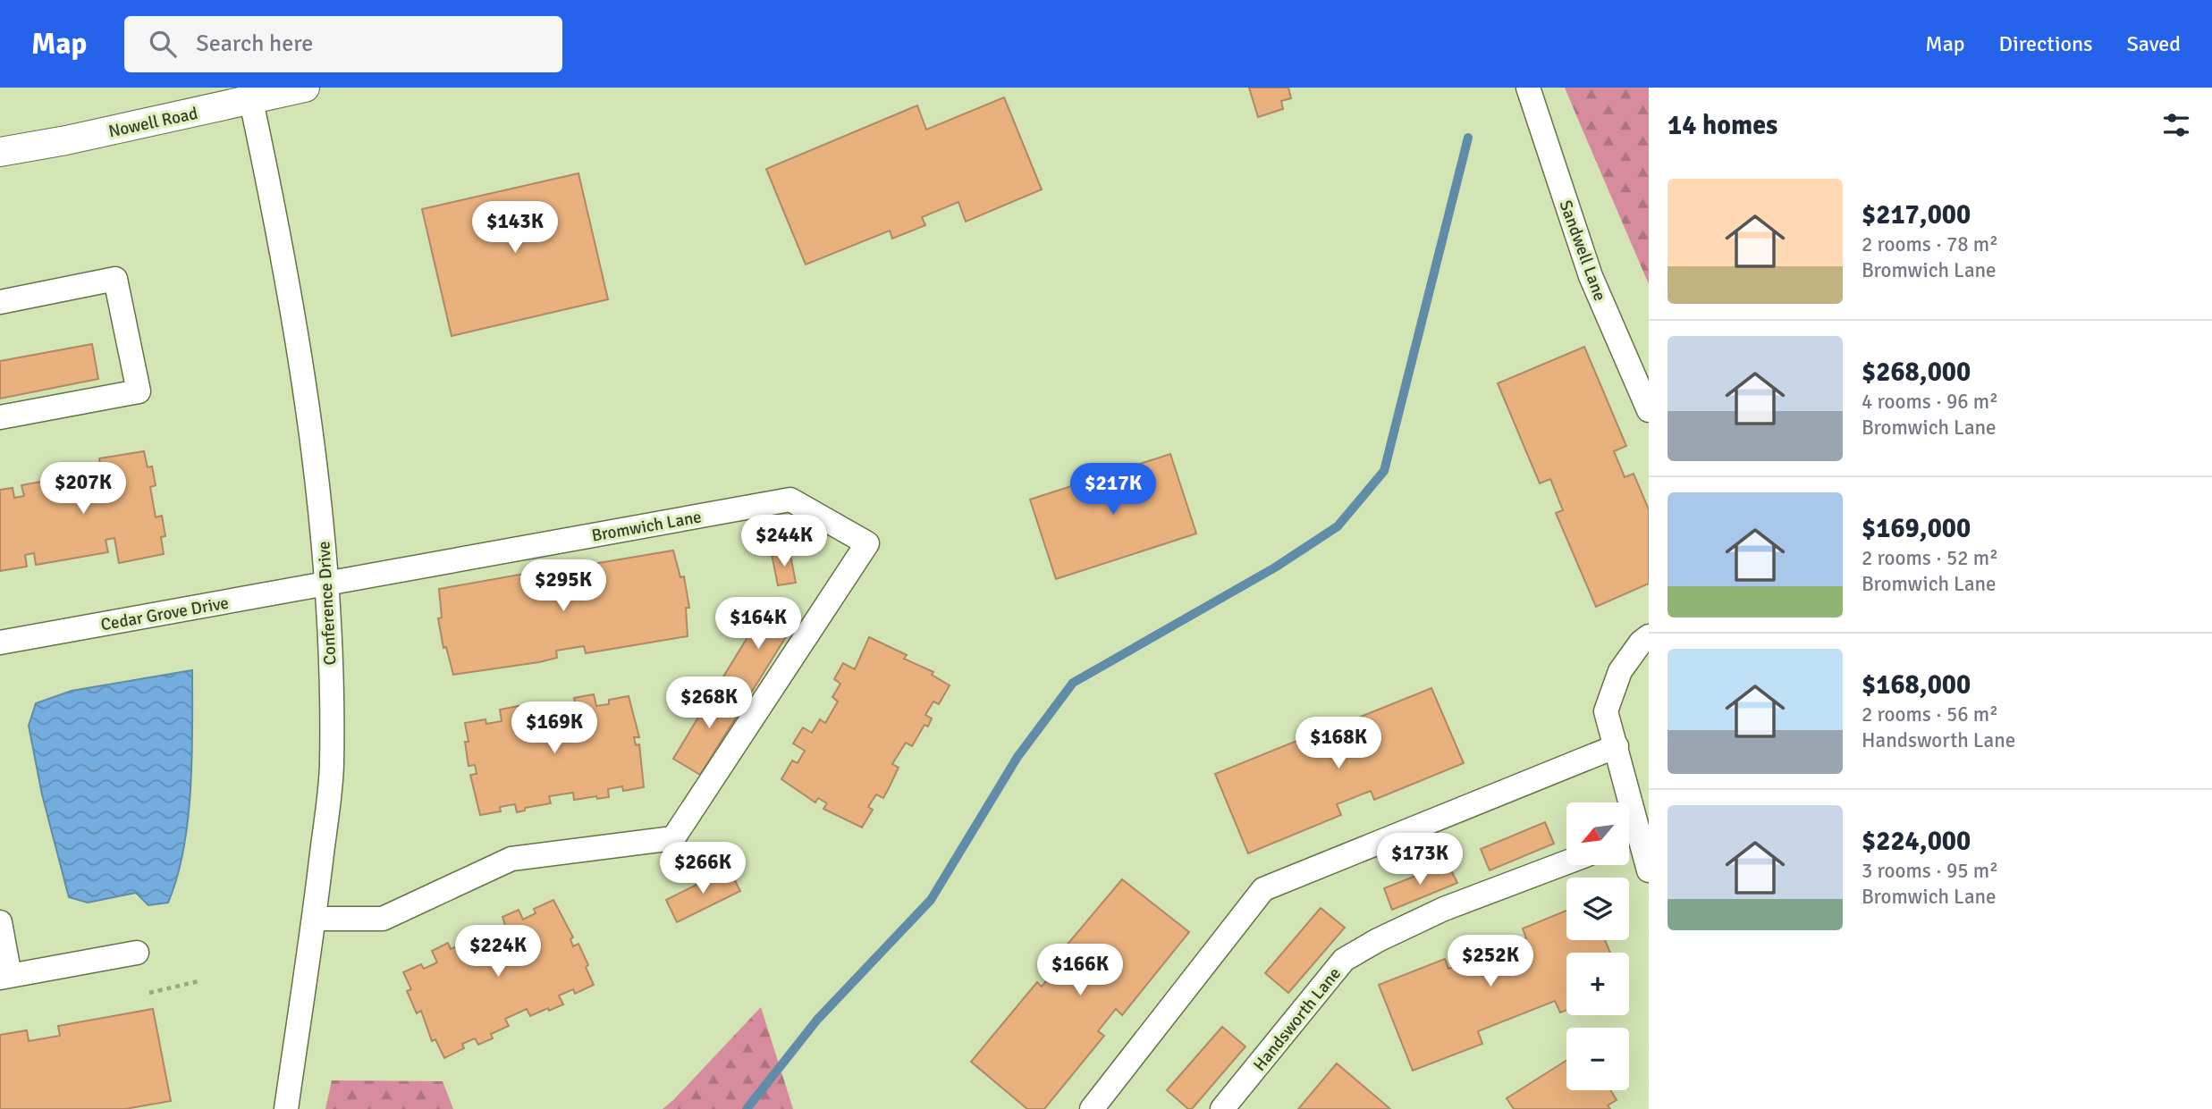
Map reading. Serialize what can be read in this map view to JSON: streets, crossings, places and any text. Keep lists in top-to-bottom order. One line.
{"streets":{"street":["Nowell Road","Sandwell Lane","Bromwich Lane","Conference Drive","Cedar Grove Drive","Handsworth Lane"]},"crossings":[["Nowell Road","Conference Drive"],["Bromwich Lane","Conference Drive"],["Bromwich Lane","Cedar Grove Drive"],["Conference Drive","Cedar Grove Drive"]],"north":"bottom left","page":{"header":"Map","search":"Search here","nav":["Map","Directions","Saved"],"heading":"14 homes","list":[{"name":"$217,000","note":"2 rooms · 78 m² · Bromwich Lane"},{"name":"$268,000","note":"4 rooms · 96 m² · Bromwich Lane"},{"name":"$169,000","note":"2 rooms · 52 m² · Bromwich Lane"},{"name":"$168,000","note":"2 rooms · 56 m² · Handsworth Lane"},{"name":"$224,000","note":"3 rooms · 95 m² · Bromwich Lane"}],"price":["$143K","$207K","$217K","$244K","$295K","$164K","$268K","$169K","$168K","$173K","$266K","$224K","$252K","$166K"],"map_buttons":["+","−"]}}
